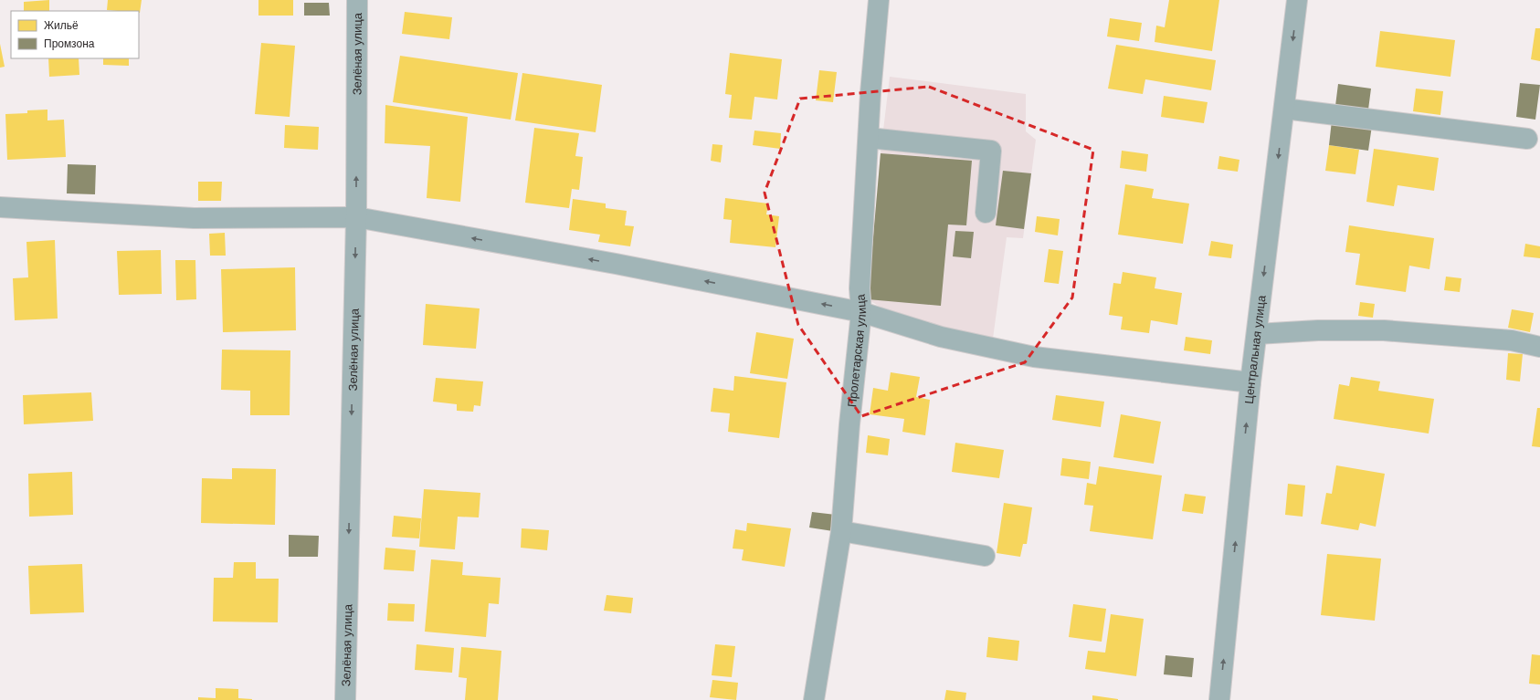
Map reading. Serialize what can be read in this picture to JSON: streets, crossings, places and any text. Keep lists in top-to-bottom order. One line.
{"streets":{"street":["Зелёная улица","Центральная улица","Пролетарская улица"]},"legend":["Жильё","Промзона"]}
